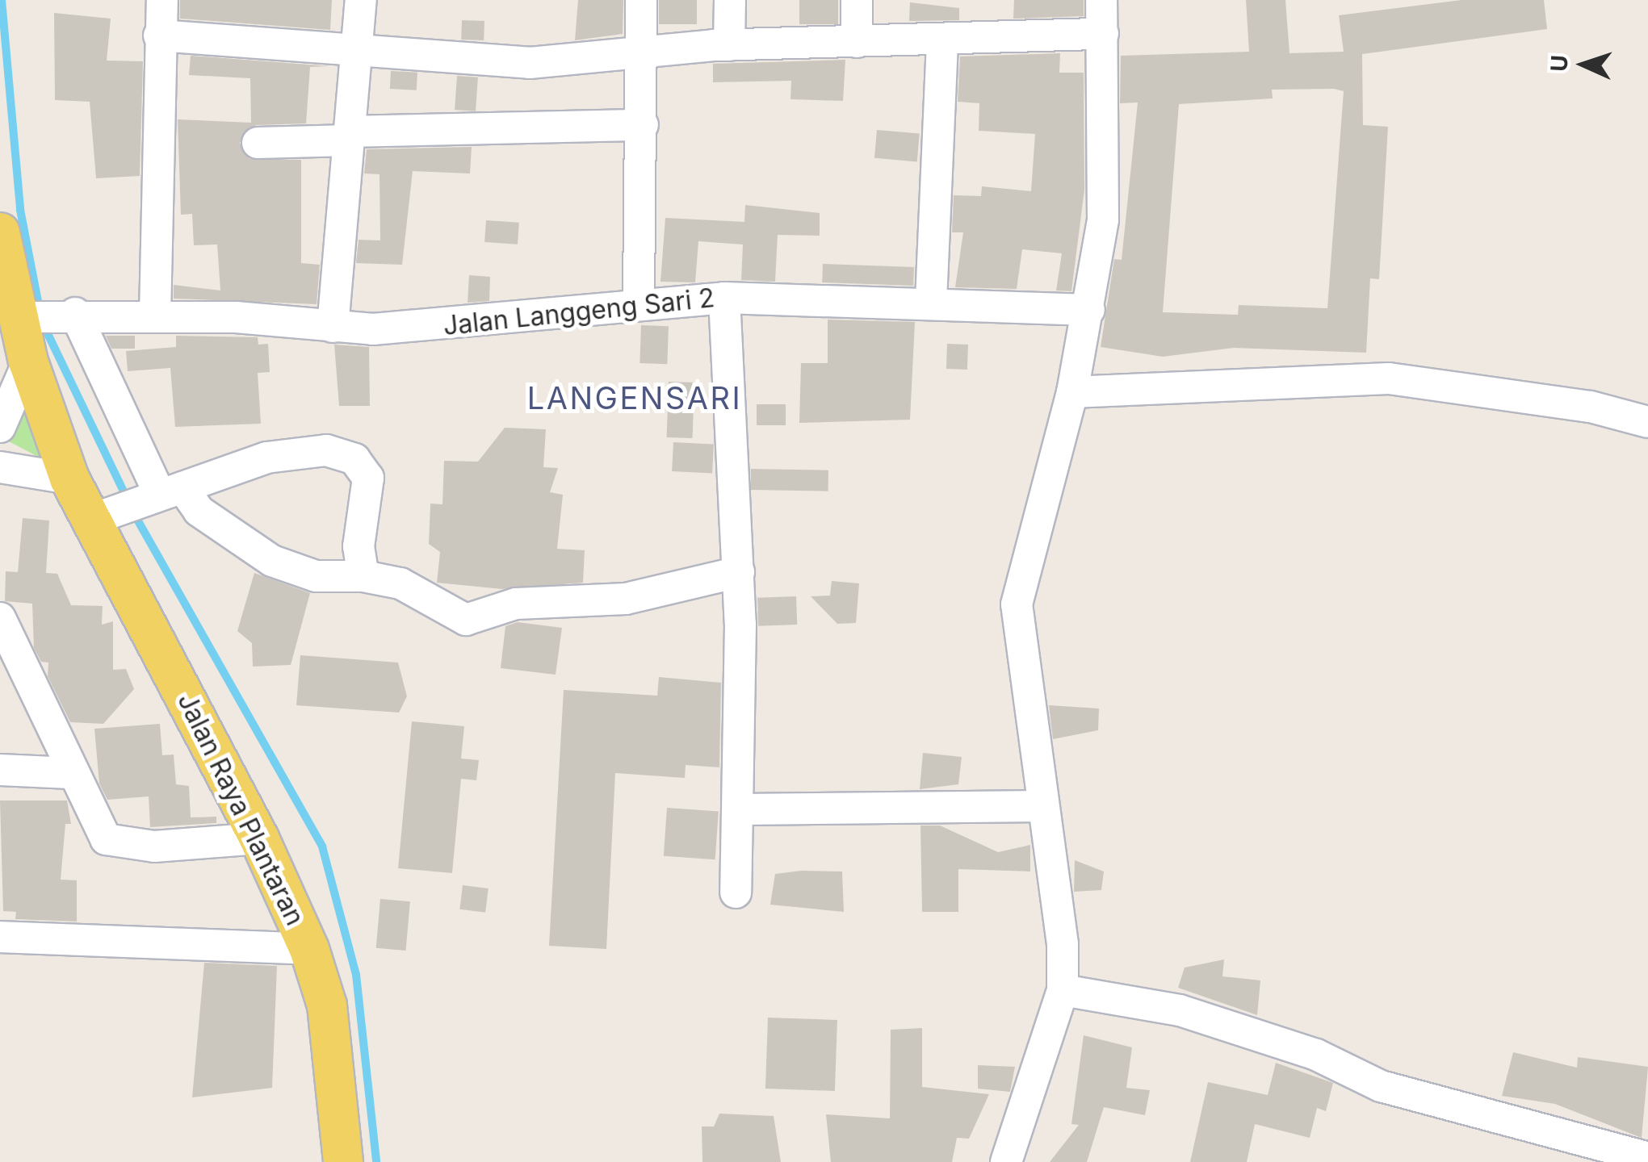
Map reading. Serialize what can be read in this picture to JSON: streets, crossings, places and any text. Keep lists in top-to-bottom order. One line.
{"streets":{"main road":["Jalan Raya Plantaran"],"street":["Jalan Langgeng Sari 2"]},"crossings":[["Jalan Langgeng Sari 2","Jalan Raya Plantaran"]],"districts":["LANGENSARI"],"north":"left"}
